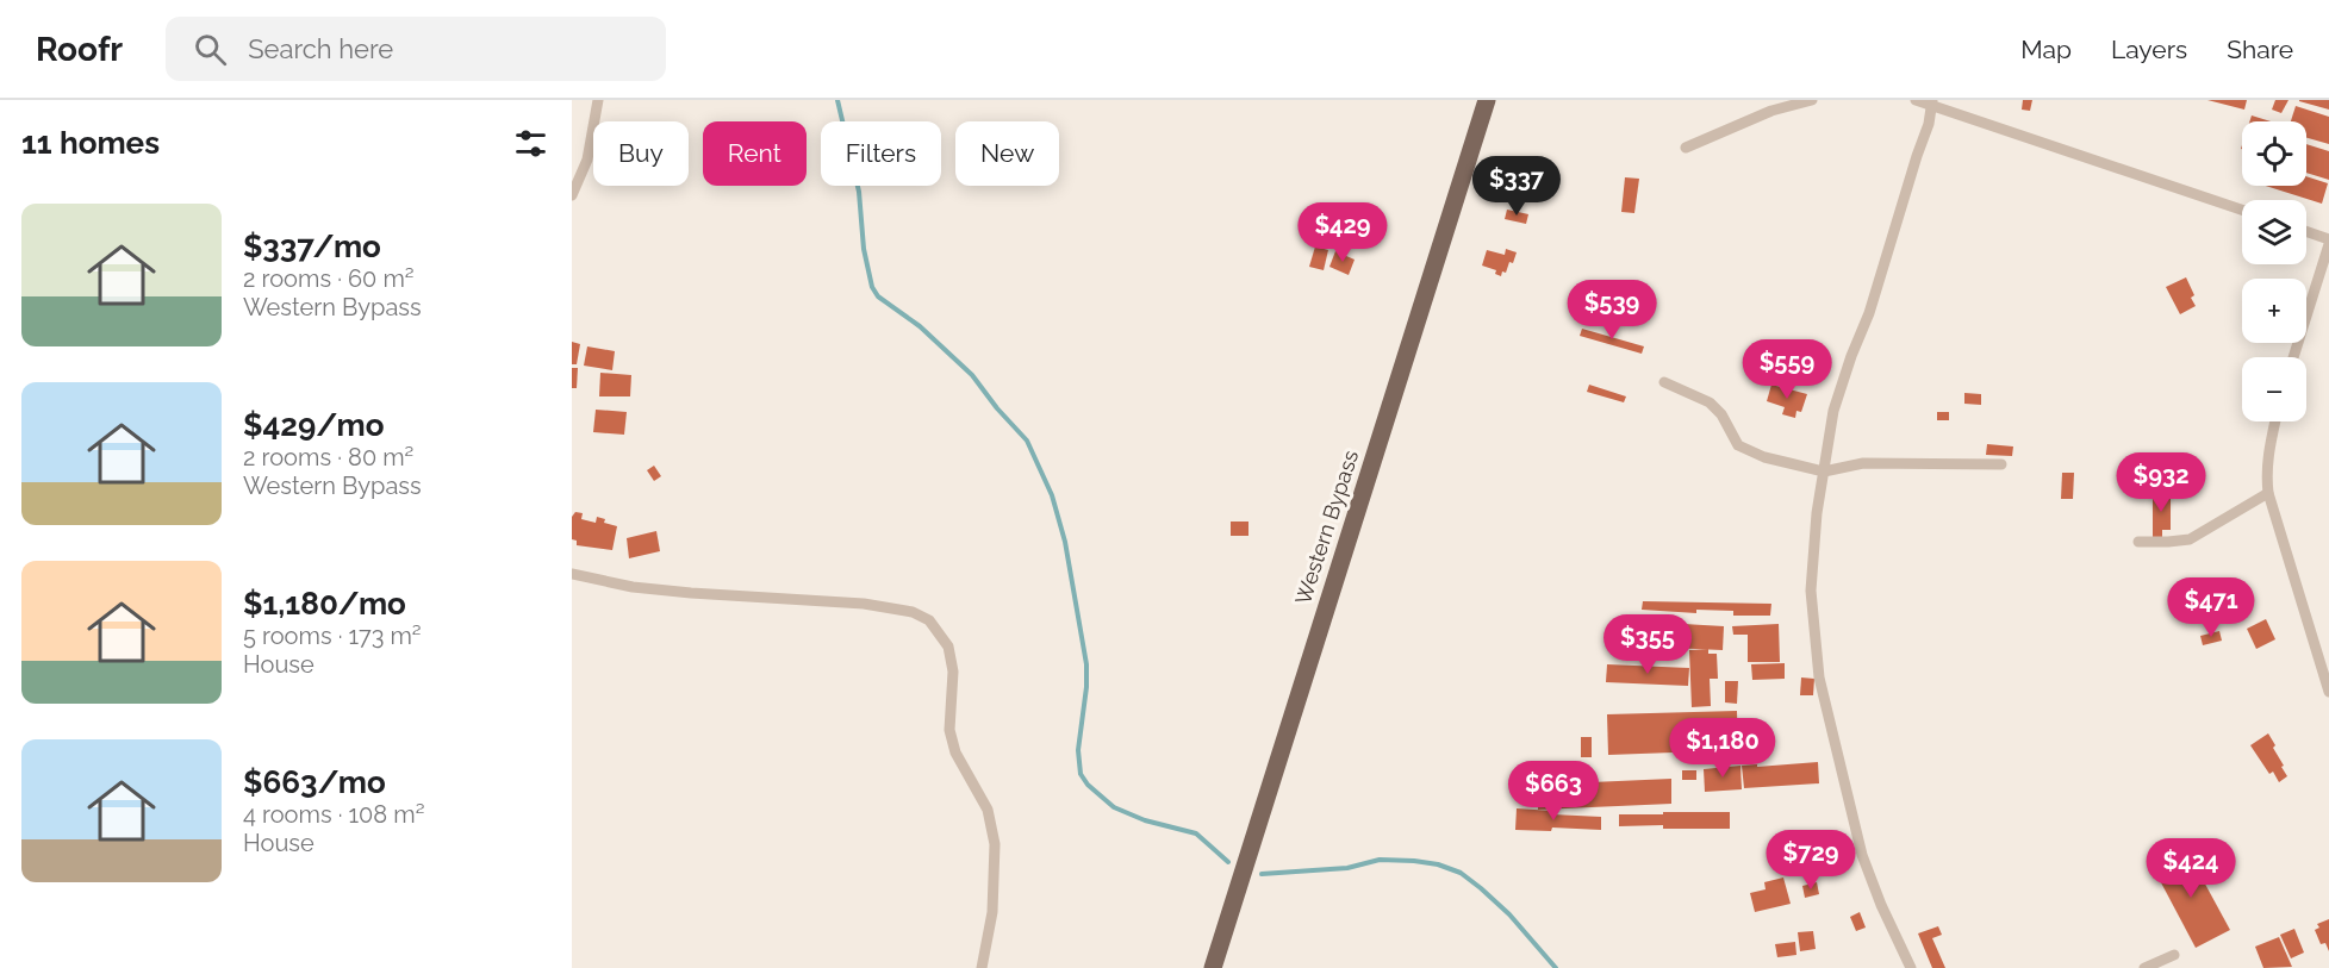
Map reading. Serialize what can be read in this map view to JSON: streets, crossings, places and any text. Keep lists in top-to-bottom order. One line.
{"streets":{"main road":["Western Bypass"]},"page":{"header":"Roofr","search":"Search here","nav":["Map","Layers","Share"],"heading":"11 homes","map_buttons":["+","−"],"chip":["Buy","Rent","Filters","New"],"price":["$337","$429","$539","$559","$932","$471","$355","$1,180","$663","$729","$424"],"list":[{"name":"$337/mo","note":"2 rooms · 60 m² · Western Bypass"},{"name":"$429/mo","note":"2 rooms · 80 m² · Western Bypass"},{"name":"$1,180/mo","note":"5 rooms · 173 m² · House"},{"name":"$663/mo","note":"4 rooms · 108 m² · House"}]}}
